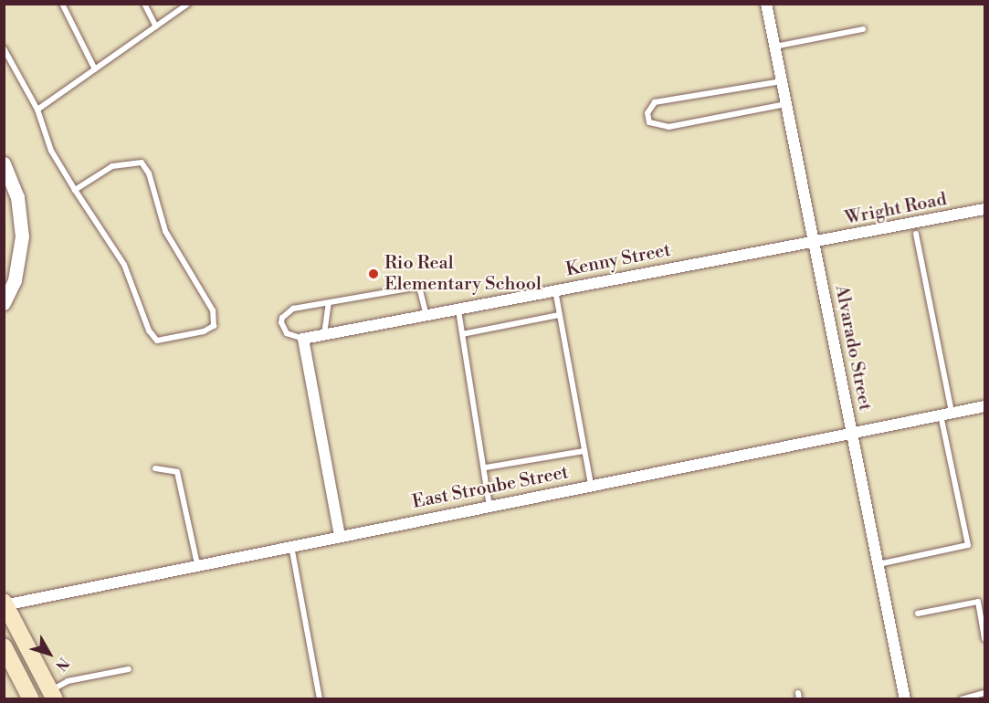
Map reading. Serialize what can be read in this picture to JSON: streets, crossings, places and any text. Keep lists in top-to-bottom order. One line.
{"streets":{"street":["Wright Road","Kenny Street","Alvarado Street","East Stroube Street"]},"crossings":[["Wright Road","Kenny Street"],["Wright Road","Alvarado Street"],["Kenny Street","Alvarado Street"],["Alvarado Street","East Stroube Street"]],"places":["Rio Real Elementary School"],"north":"bottom right"}
